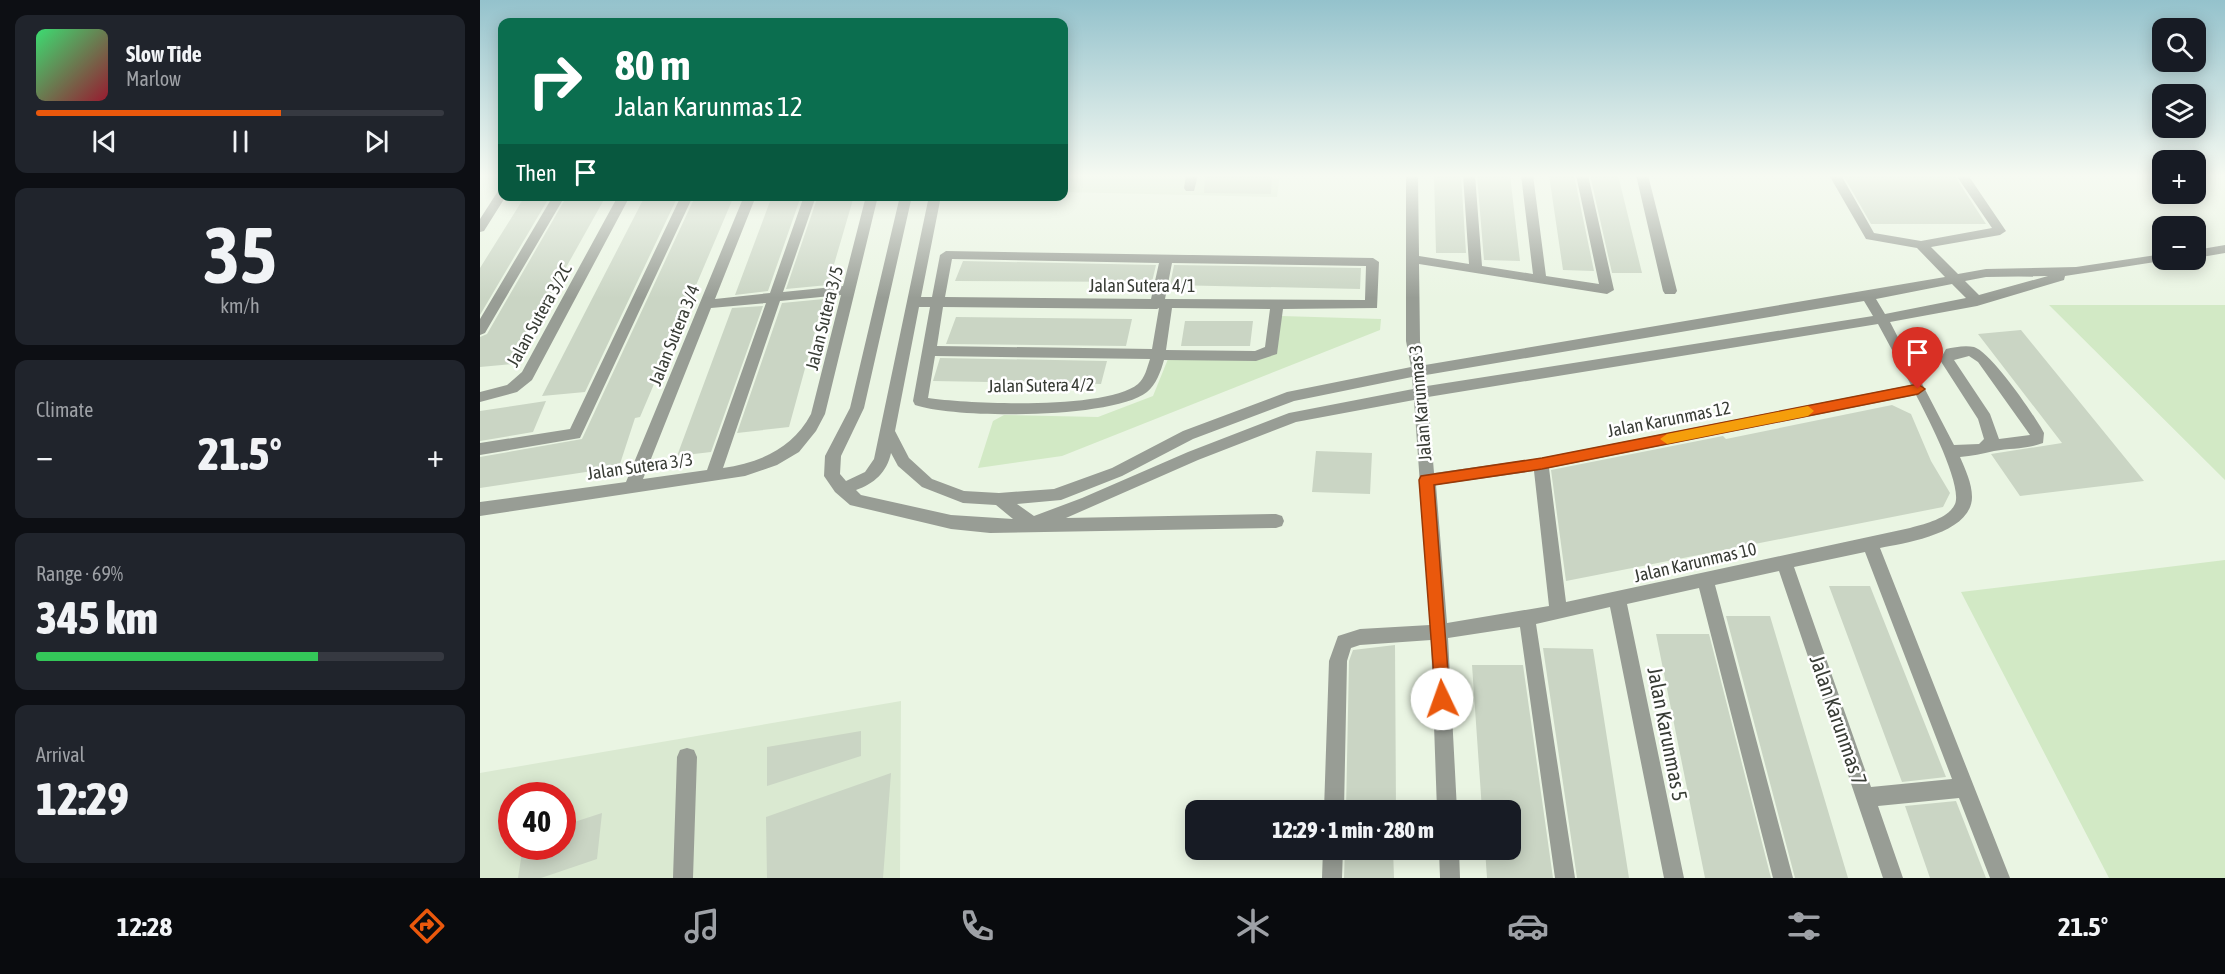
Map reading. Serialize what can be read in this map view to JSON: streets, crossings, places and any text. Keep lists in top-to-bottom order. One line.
{"streets":{"street":["Jalan Sutera 4/1","Jalan Sutera 3/2C","Jalan Sutera 3/5","Jalan Sutera 3/4","Jalan Sutera 4/2","Jalan Karunmas 3","Jalan Karunmas 12","Jalan Sutera 3/3","Jalan Karunmas 10","Jalan Karunmas 7","Jalan Karunmas 5"]},"crossings":[["Jalan Sutera 4/1","Jalan Sutera 4/2"],["Jalan Sutera 3/5","Jalan Sutera 3/3"],["Jalan Sutera 3/4","Jalan Sutera 3/3"],["Jalan Karunmas 3","Jalan Karunmas 12"],["Jalan Karunmas 3","Jalan Karunmas 10"],["Jalan Karunmas 10","Jalan Karunmas 7"],["Jalan Karunmas 10","Jalan Karunmas 5"]],"page":{"map_buttons":["+","−"],"turn":["80 m","Jalan Karunmas 12"],"song":["Slow Tide","Marlow"],"then":"Then","tile":[["35","km/h"],"Climate",["Range · 69%","345 km"],["Arrival","12:29"]],"heat":["−","21.5°","+"],"limit":"40","trip":"12:29 · 1 min · 280 m","tabs":["12:28","21.5°"]}}
